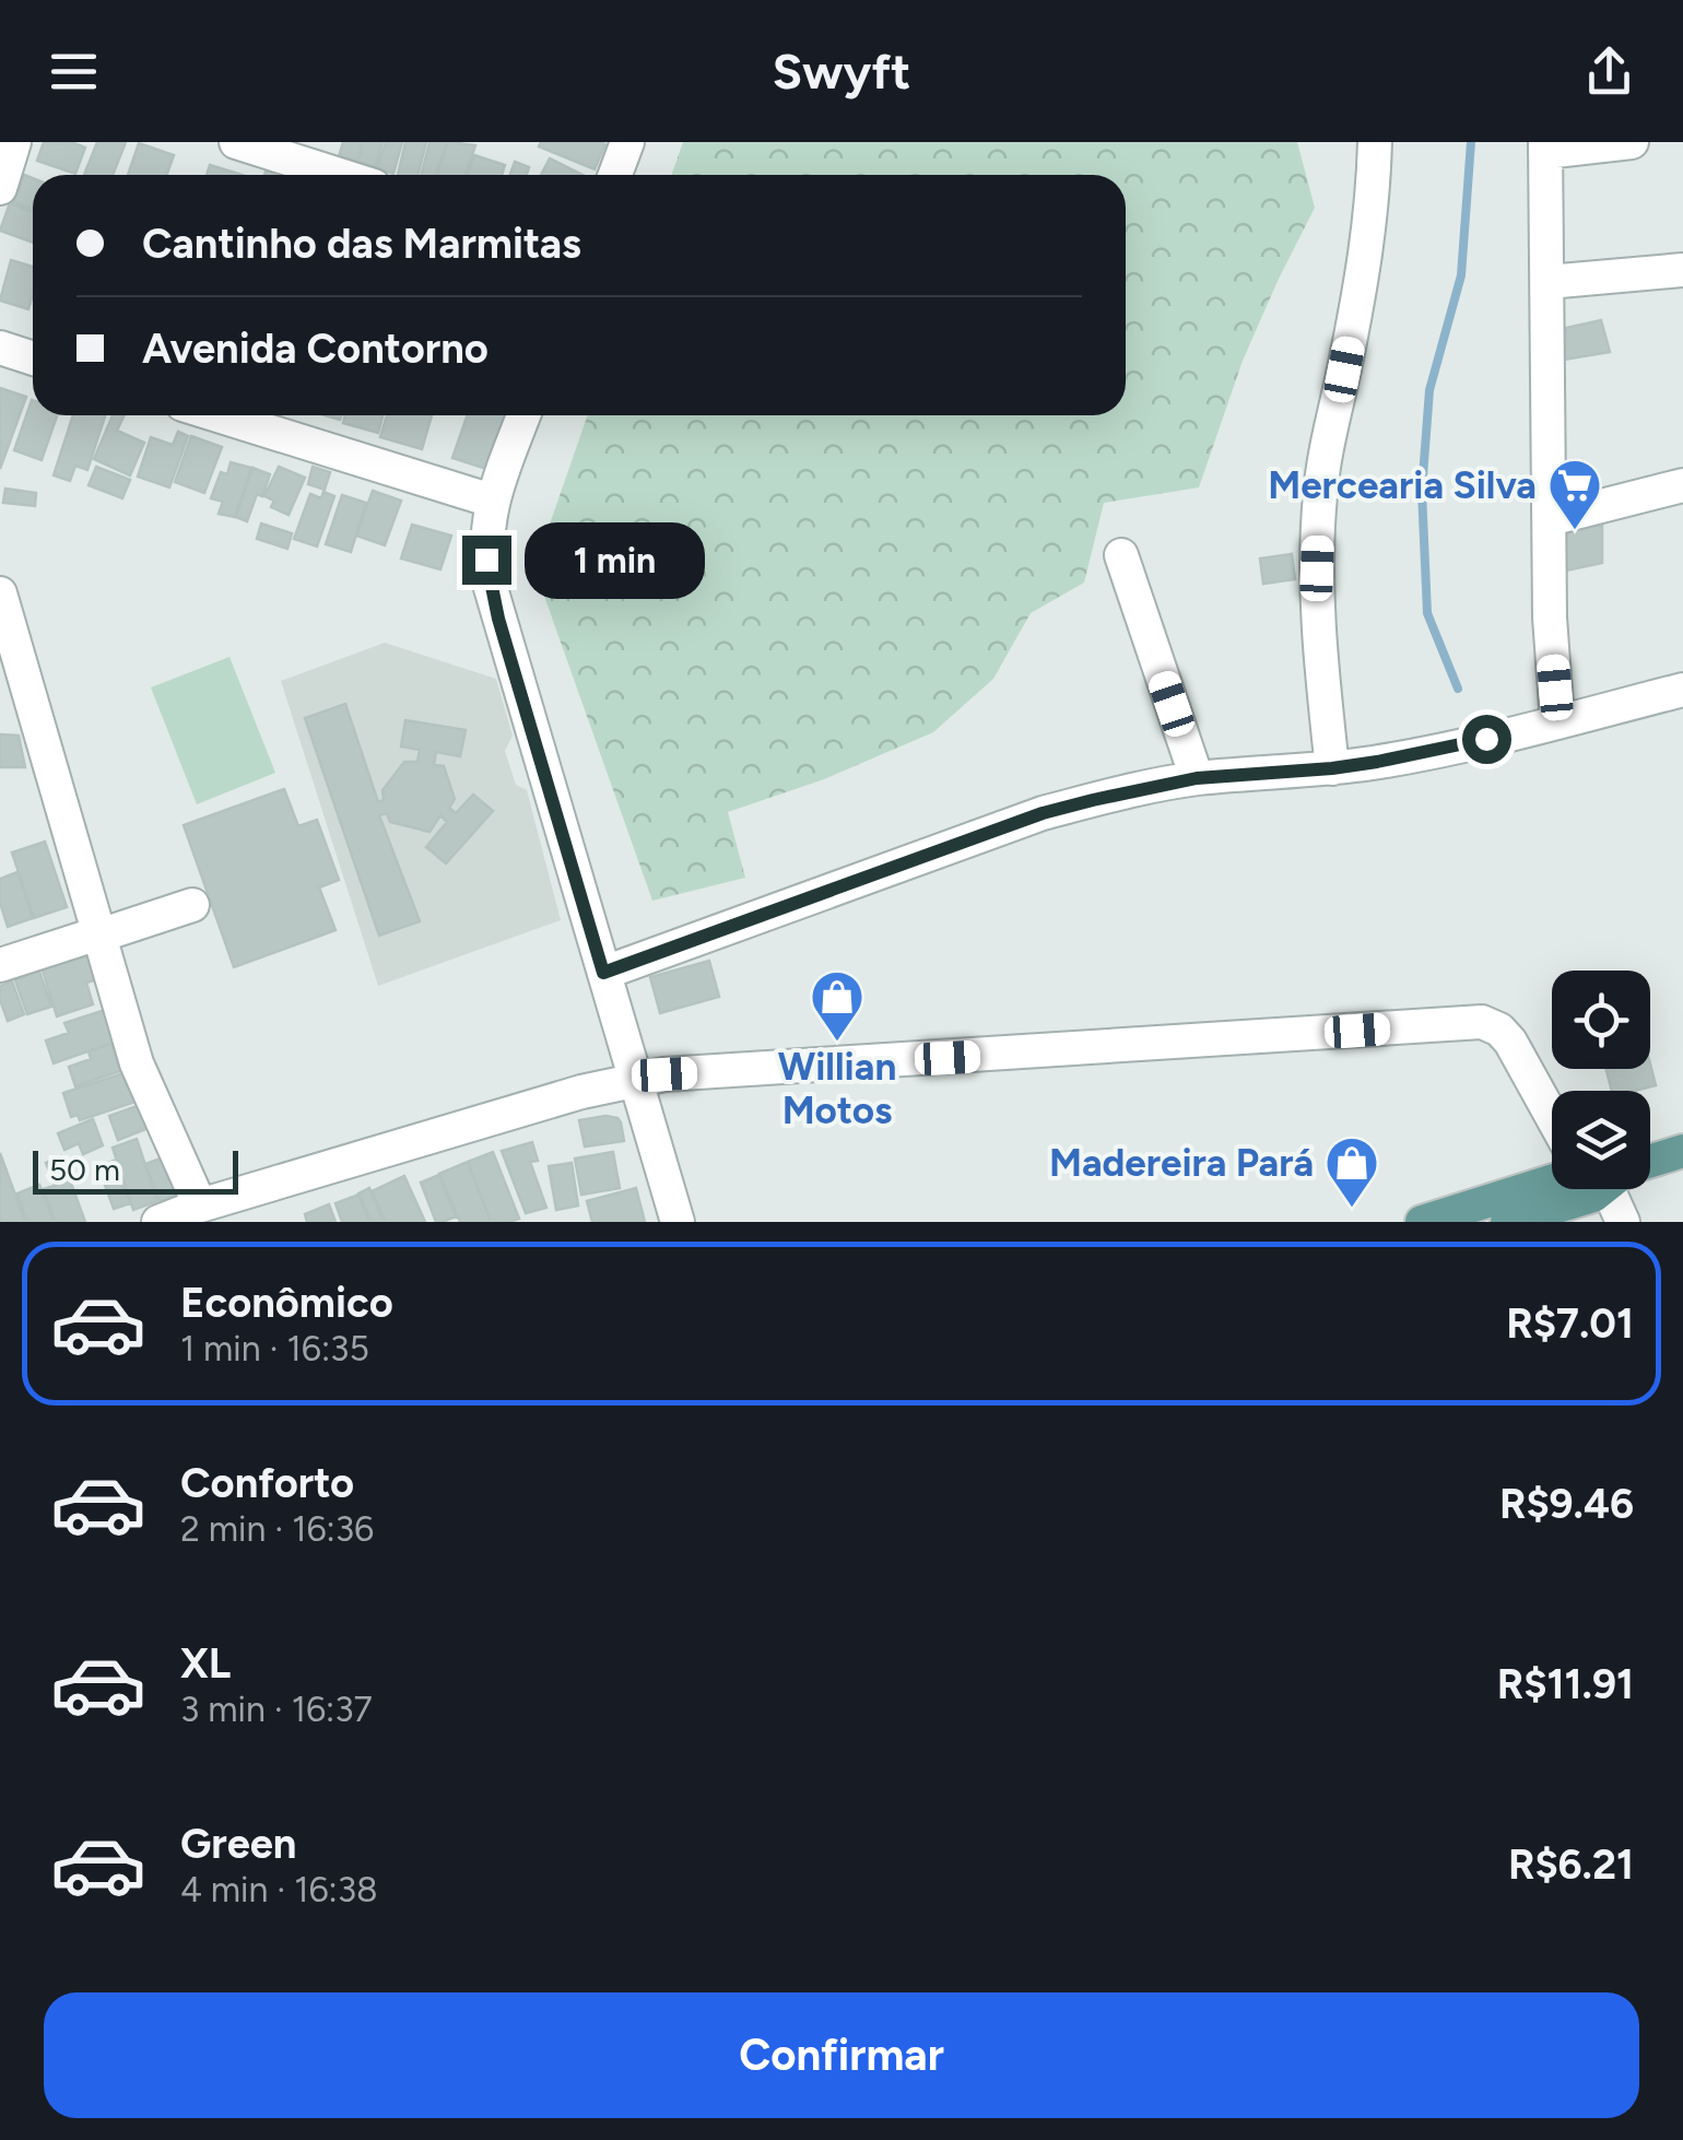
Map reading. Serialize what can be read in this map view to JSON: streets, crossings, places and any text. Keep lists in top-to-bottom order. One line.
{"places":{"supermarket":["Mercearia Silva"],"shop":["Willian Motos","Madereira Pará"]},"scale_bar":"50 m","page":{"header":"Swyft","banner":["Cantinho das Marmitas","Avenida Contorno"],"bubble":"1 min","scale":"50 m","list":[{"name":"Econômico","note":"1 min · 16:35","value":"R$7.01"},{"name":"Conforto","note":"2 min · 16:36","value":"R$9.46"},{"name":"XL","note":"3 min · 16:37","value":"R$11.91"},{"name":"Green","note":"4 min · 16:38","value":"R$6.21"}],"buttons":"Confirmar"}}
